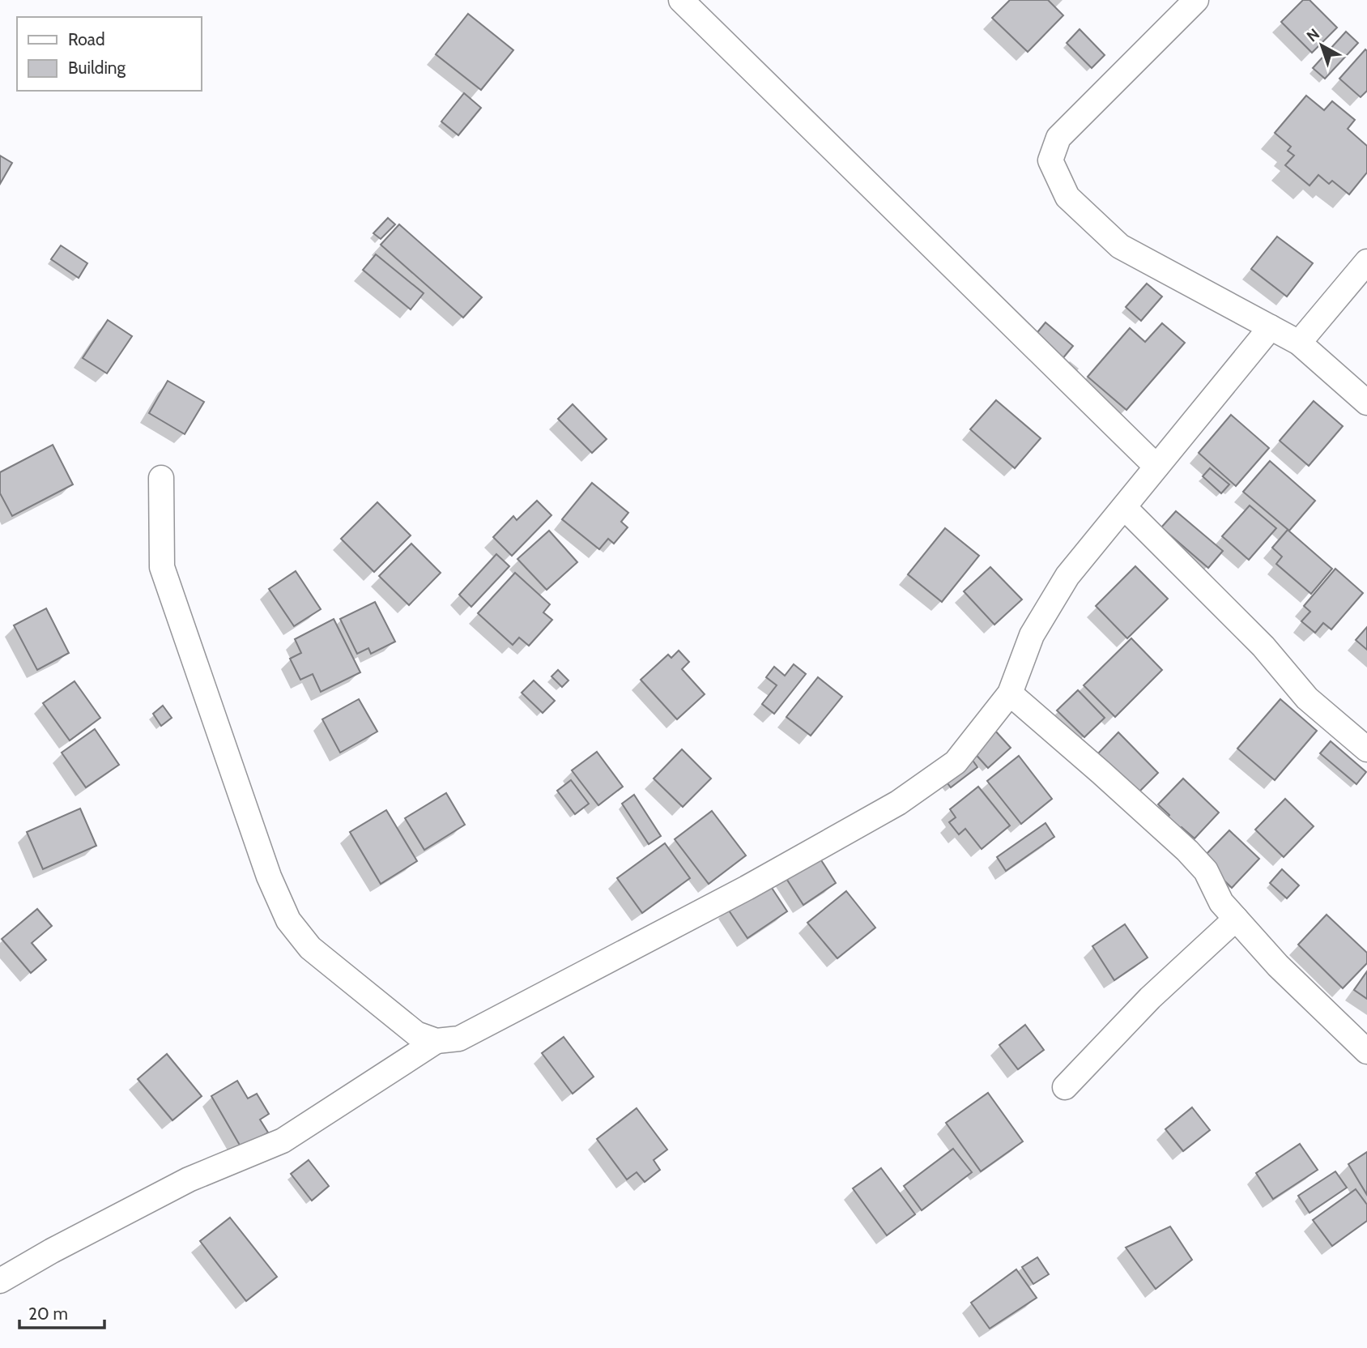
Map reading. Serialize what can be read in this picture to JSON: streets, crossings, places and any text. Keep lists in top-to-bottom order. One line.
{"legend":["Road","Building"],"scale_bar":"20 m","north":"top left"}
